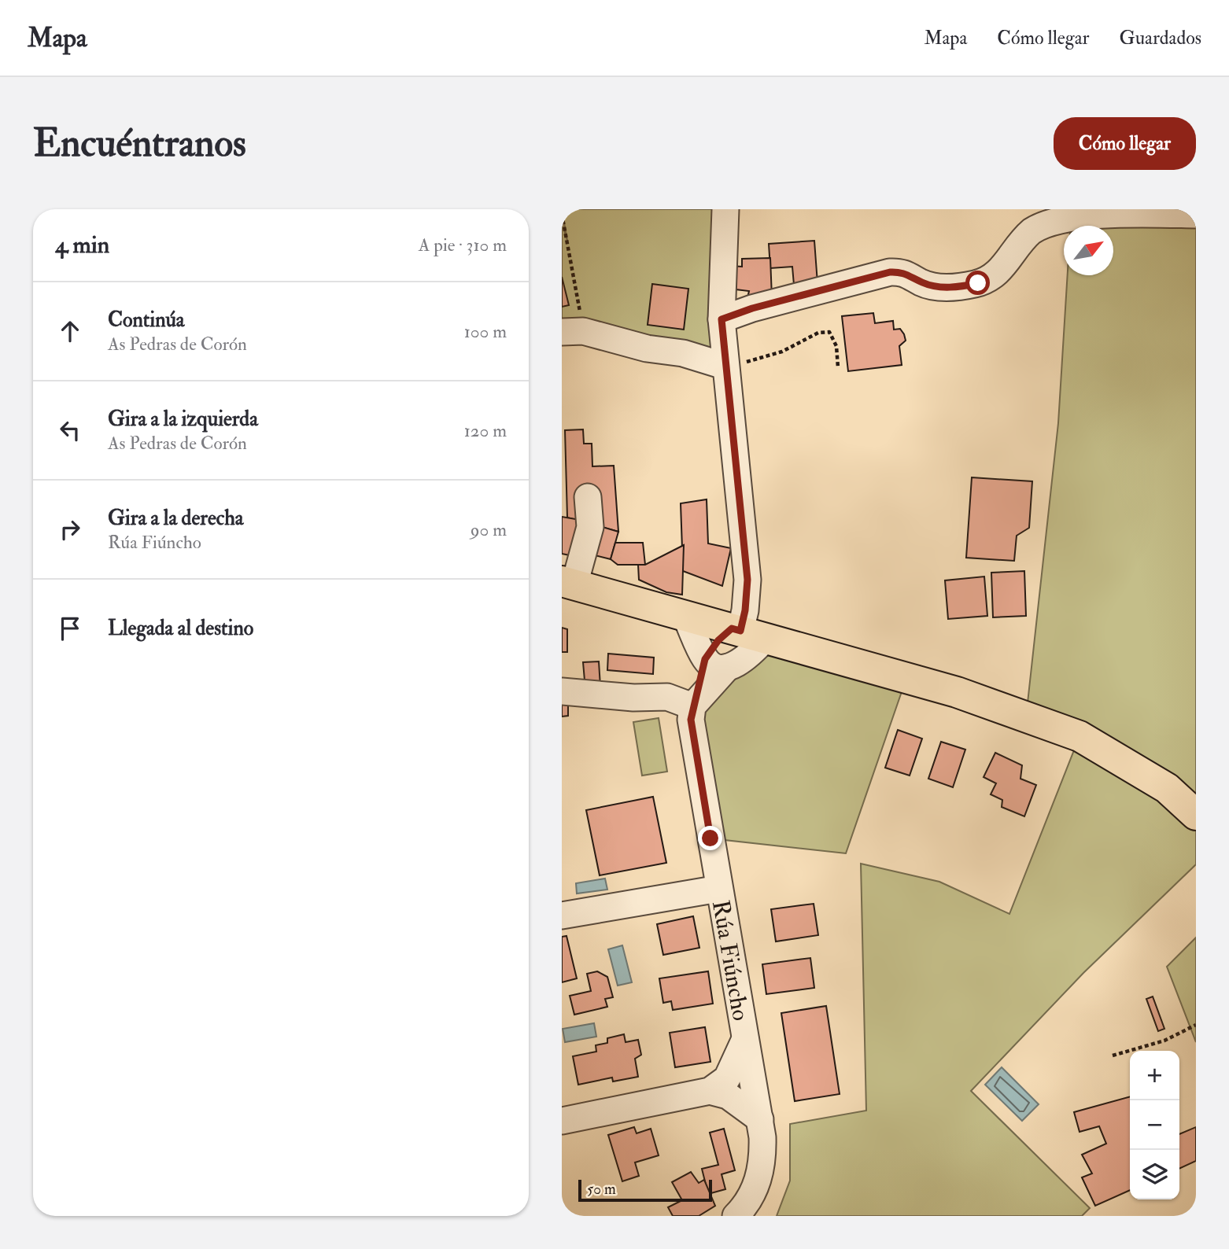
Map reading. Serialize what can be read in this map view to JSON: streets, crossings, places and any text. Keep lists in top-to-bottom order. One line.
{"streets":{"street":["Rúa Fiúncho"]},"scale_bar":"50 m","north":"top right","page":{"header":"Mapa","nav":["Mapa","Cómo llegar","Guardados"],"buttons":"Cómo llegar","title":"Encuéntranos","heading":["4 min","A pie · 310 m"],"list":[["Continúa","As Pedras de Corón","100 m"],["Gira a la izquierda","As Pedras de Corón","120 m"],["Gira a la derecha","Rúa Fiúncho","90 m"],"Llegada al destino"],"map_buttons":["+","−"],"scale":"50 m"}}
